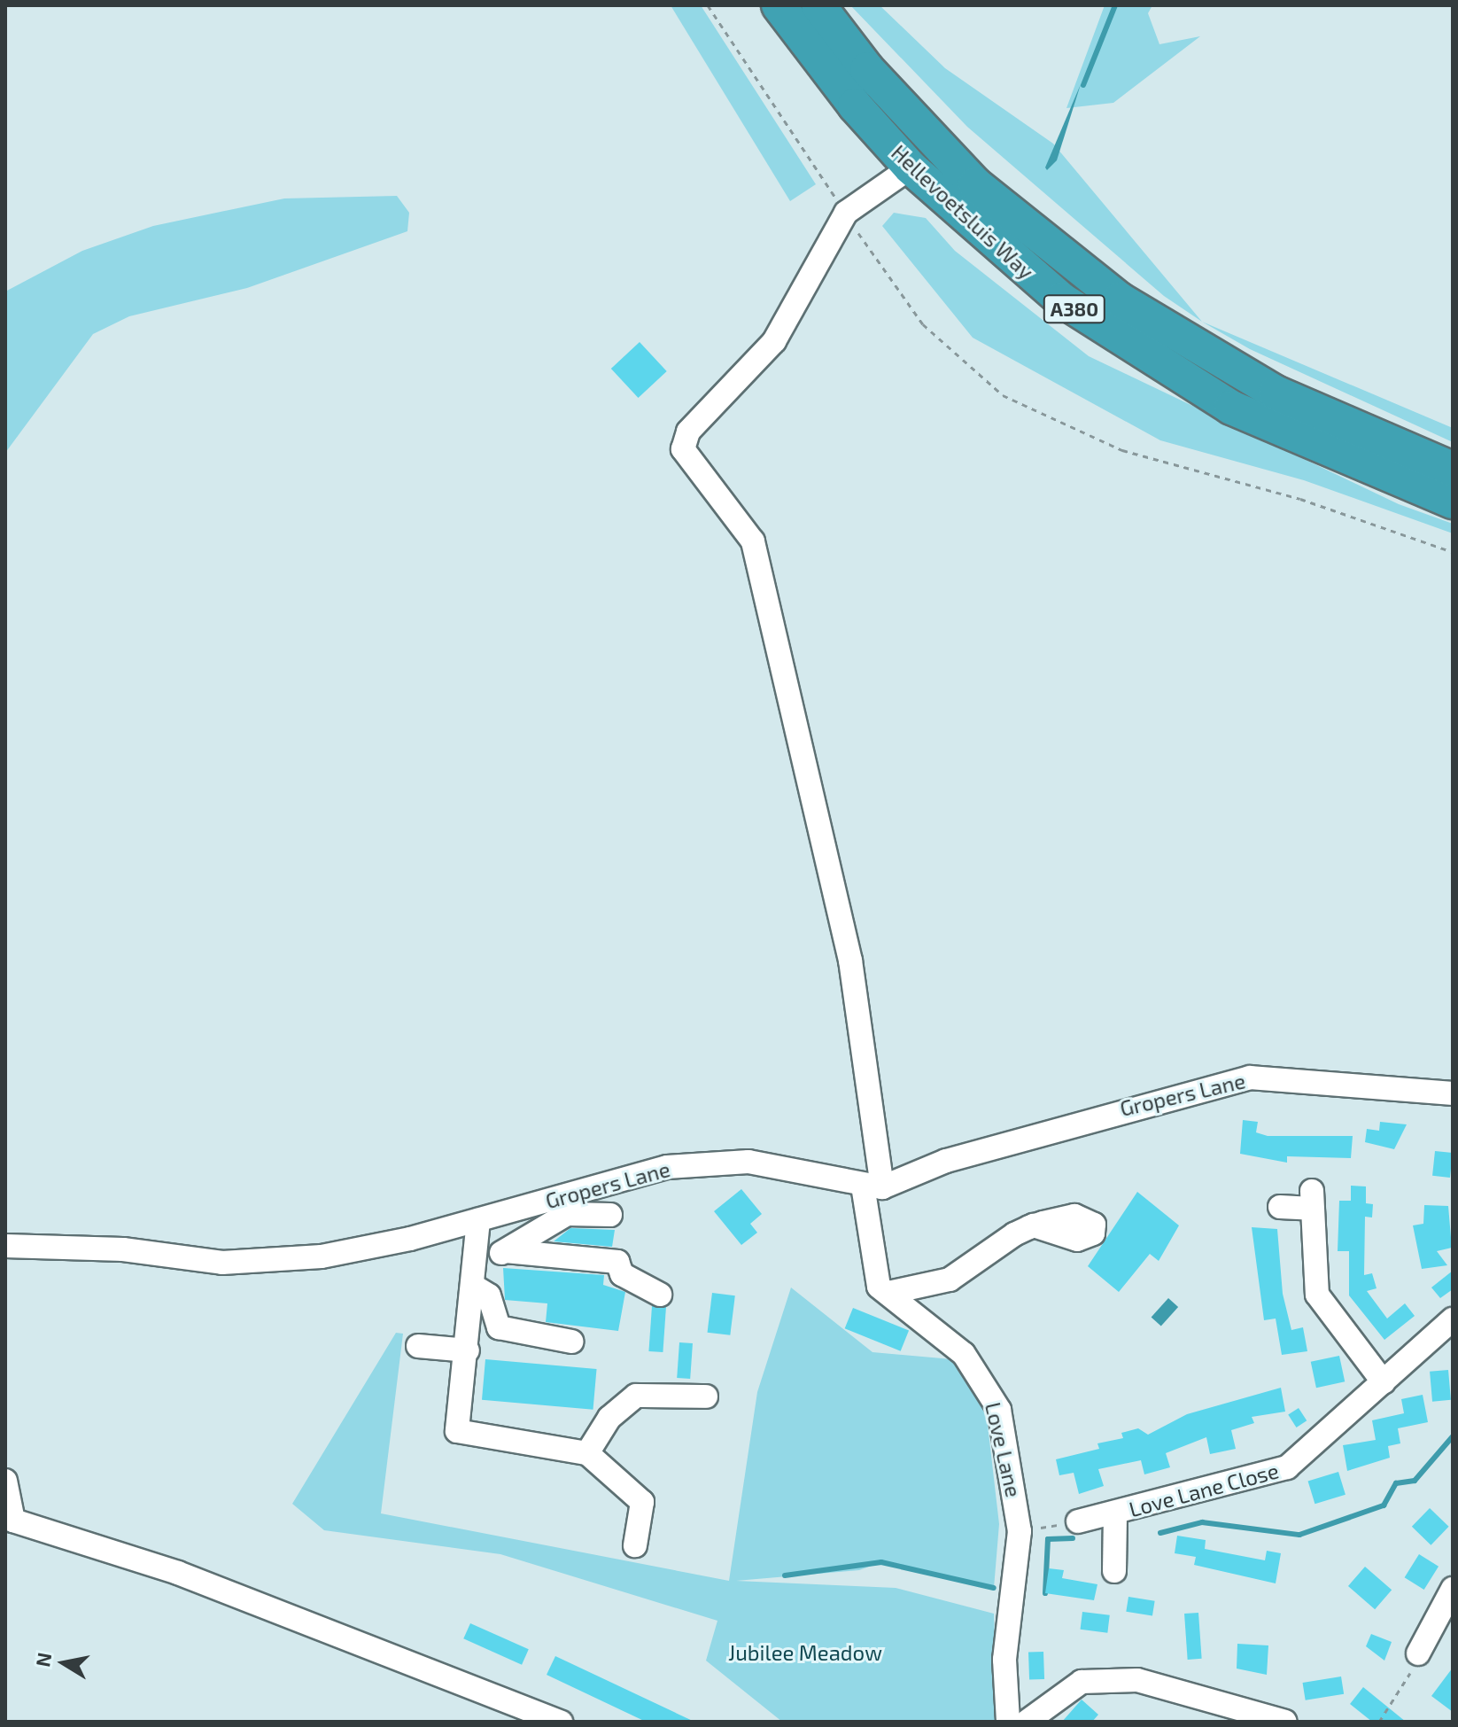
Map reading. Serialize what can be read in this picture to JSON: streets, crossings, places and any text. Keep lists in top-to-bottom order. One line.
{"streets":{"highway":["Hellevoetsluis Way","A380"],"street":["Gropers Lane","Love Lane","Love Lane Close"]},"crossings":[["Gropers Lane","Love Lane"]],"parks":["Jubilee Meadow"],"north":"left"}
